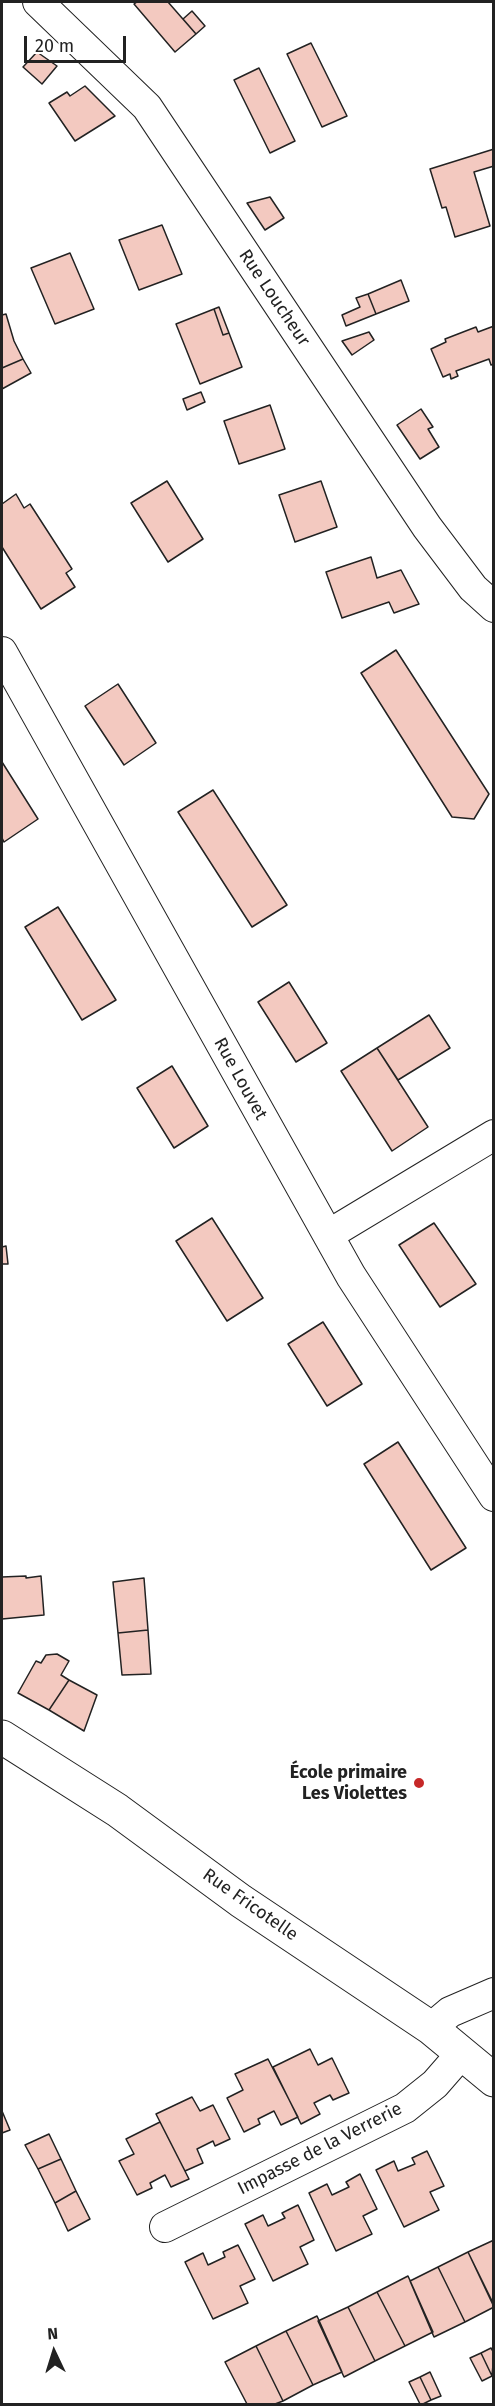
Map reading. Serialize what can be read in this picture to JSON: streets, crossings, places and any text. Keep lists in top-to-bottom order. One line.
{"streets":{"street":["Rue Loucheur","Rue Louvet","Rue Fricotelle","Impasse de la Verrerie"]},"crossings":[["Rue Fricotelle","Impasse de la Verrerie"]],"places":["École primaire Les Violettes"],"scale_bar":"20 m","north":"top"}
